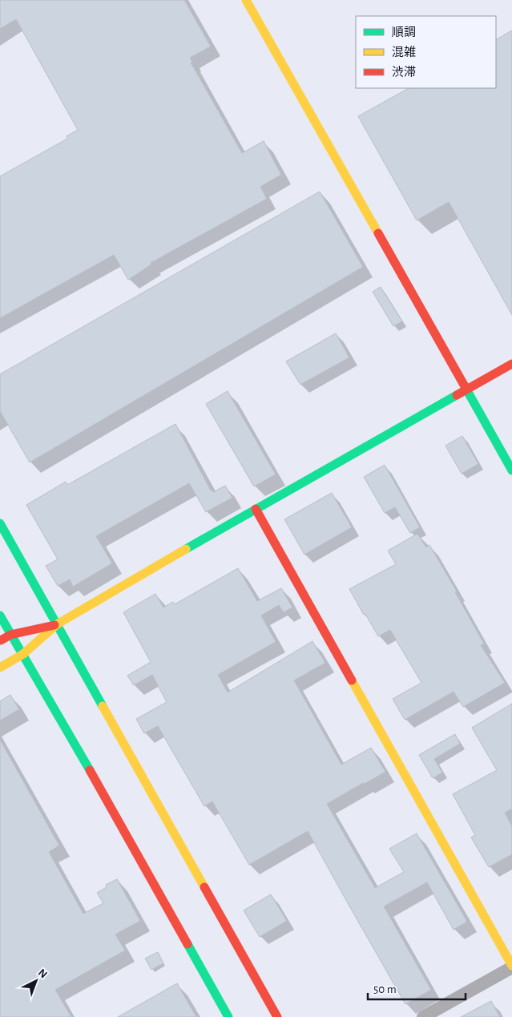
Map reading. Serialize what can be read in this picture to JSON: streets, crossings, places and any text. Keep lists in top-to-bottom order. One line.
{"legend":["順調","混雑","渋滞"],"scale_bar":"50 m","north":"top right"}
